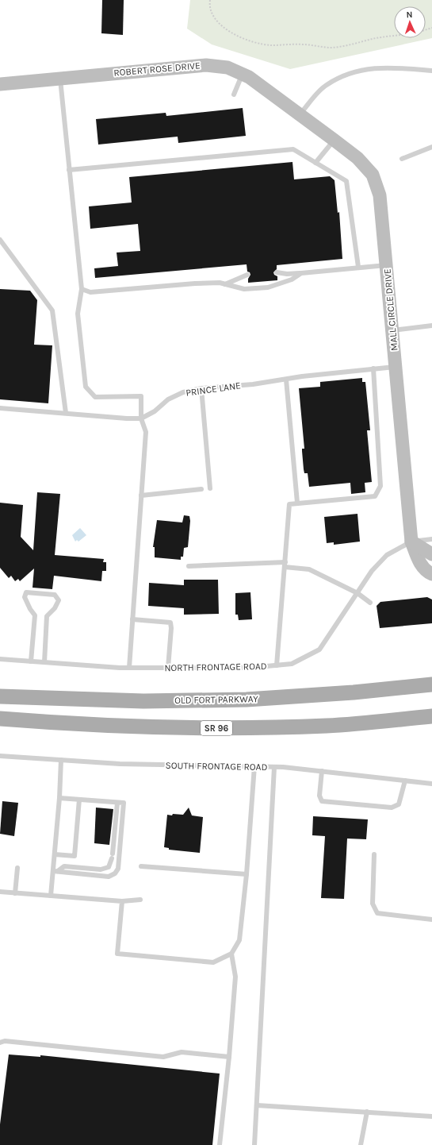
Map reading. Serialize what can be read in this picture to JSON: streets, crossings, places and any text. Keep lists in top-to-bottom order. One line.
{"streets":{"main road":["OLD FORT PARKWAY","SR 96"],"street":["ROBERT ROSE DRIVE","MALL CIRCLE DRIVE"],"lane":["PRINCE LANE","NORTH FRONTAGE ROAD","SOUTH FRONTAGE ROAD"]},"crossings":[["ROBERT ROSE DRIVE","MALL CIRCLE DRIVE"],["MALL CIRCLE DRIVE","PRINCE LANE"],["MALL CIRCLE DRIVE","NORTH FRONTAGE ROAD"]],"north":"top"}
